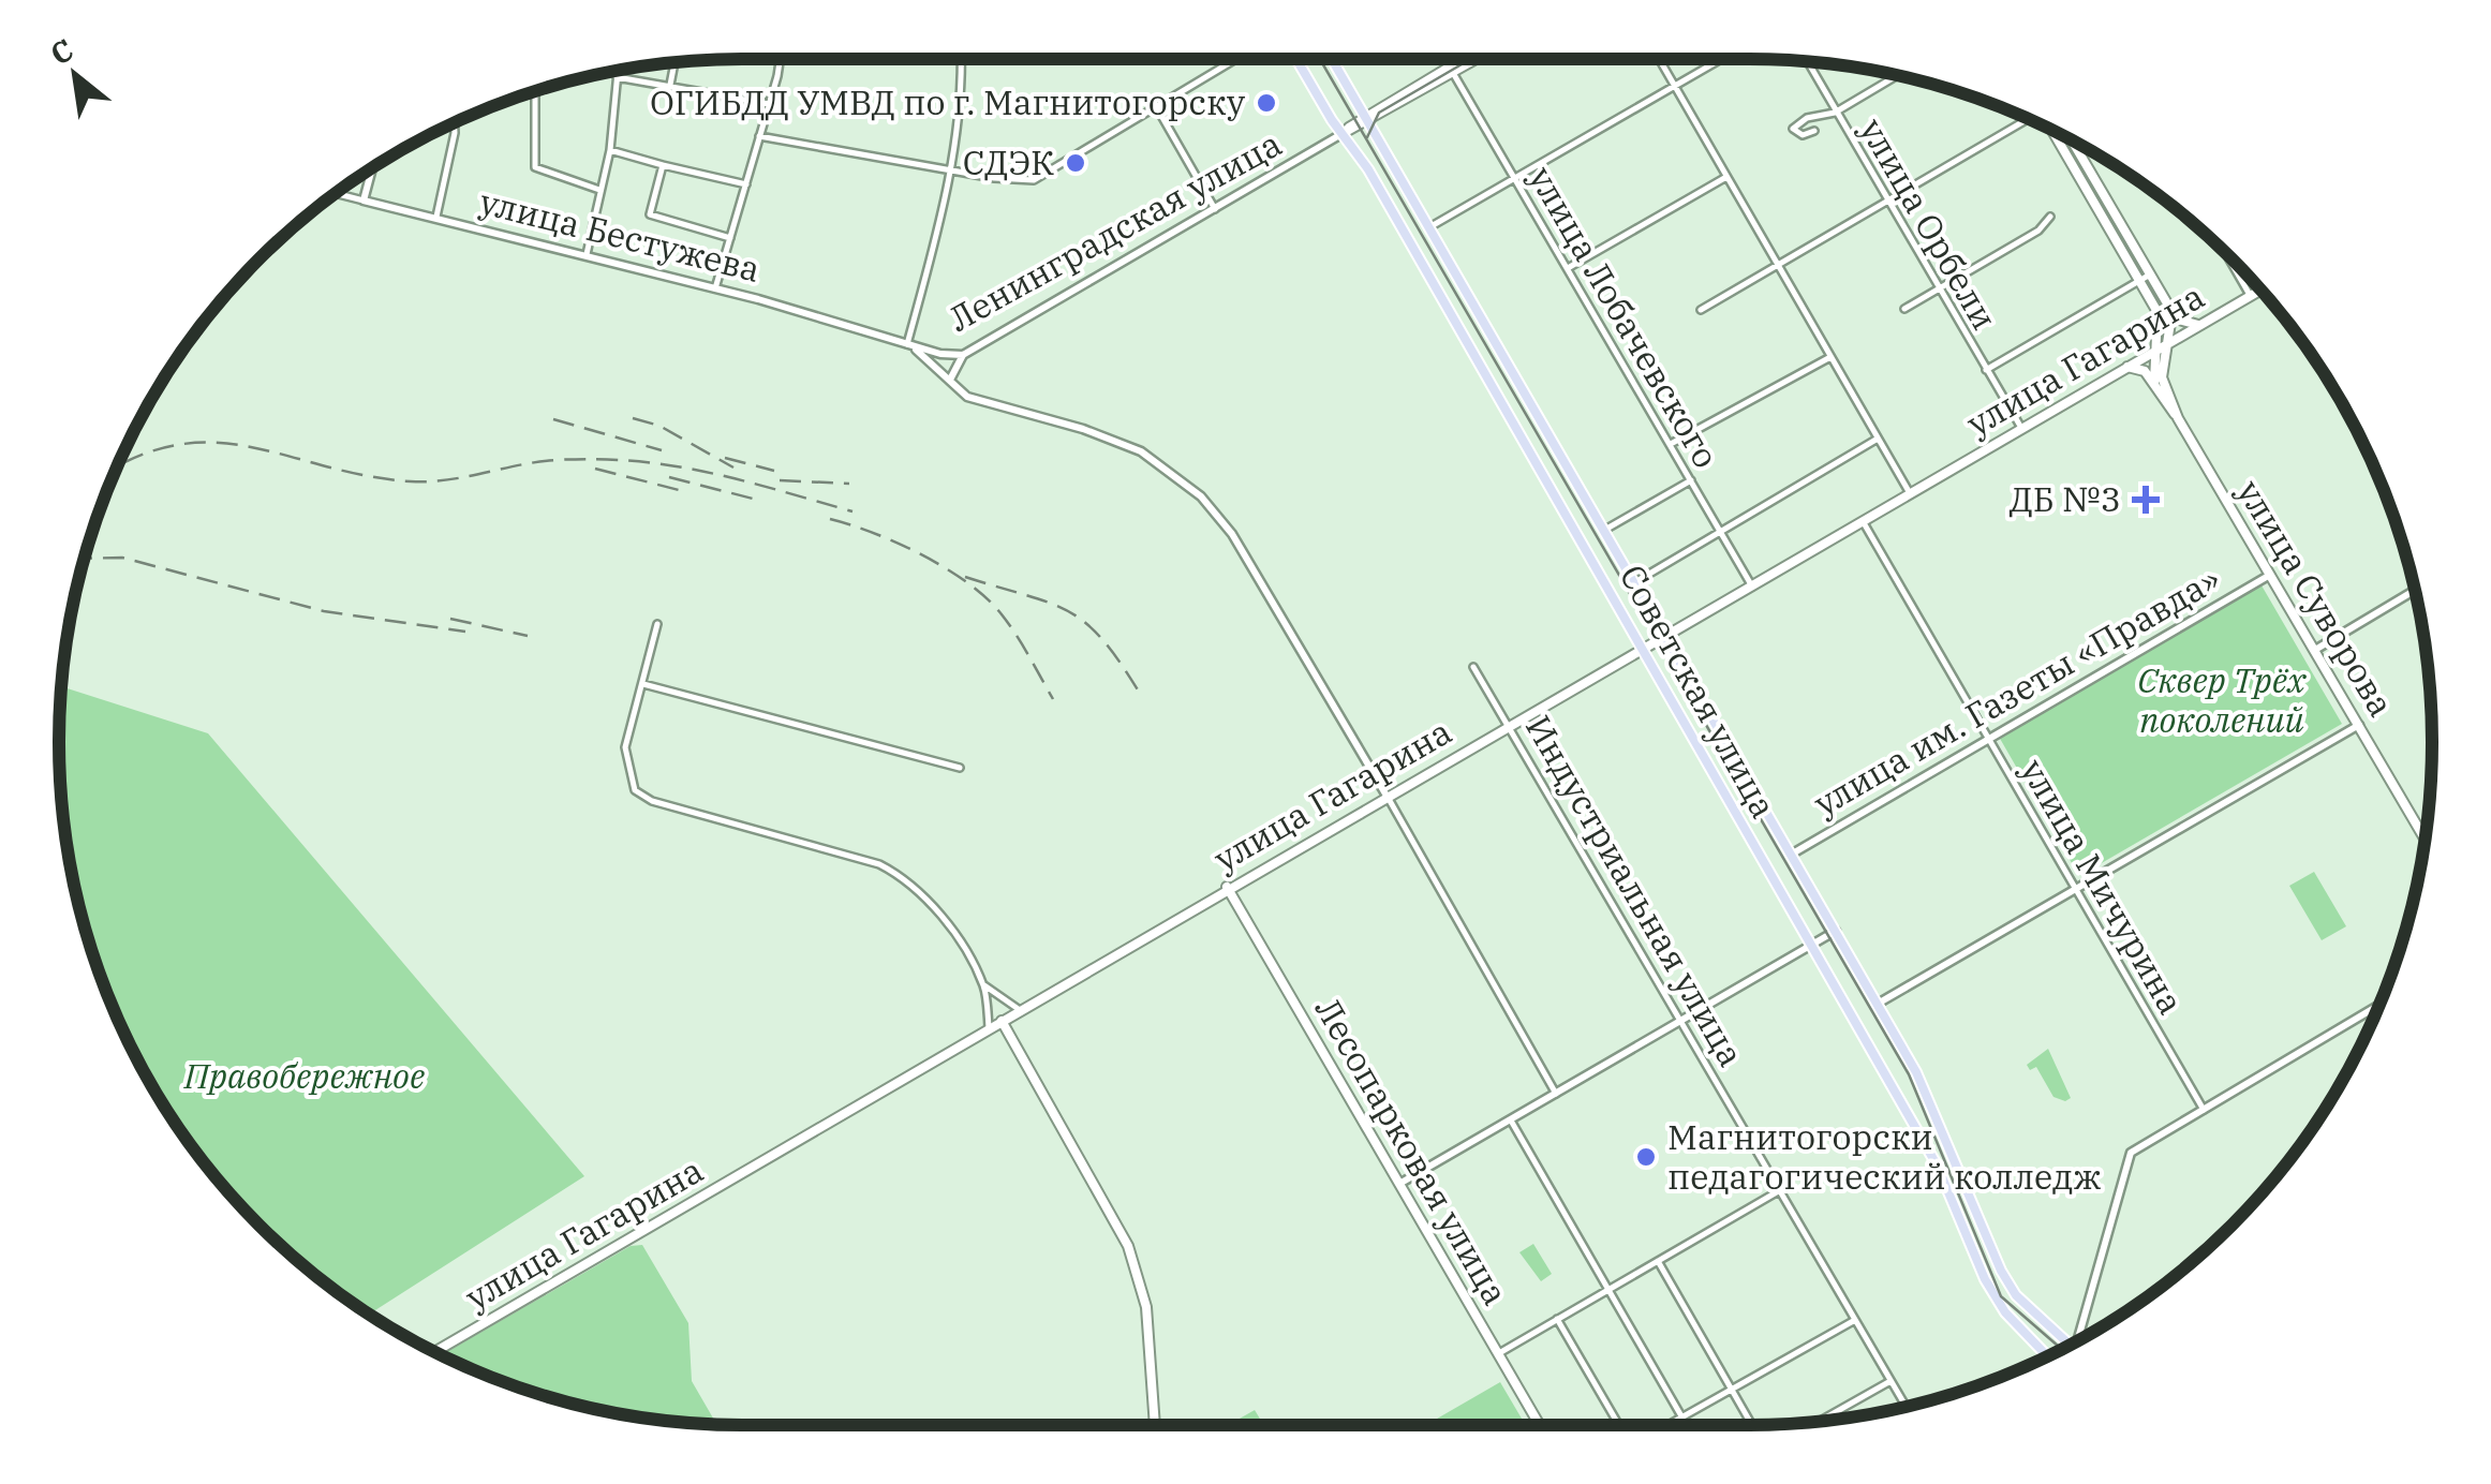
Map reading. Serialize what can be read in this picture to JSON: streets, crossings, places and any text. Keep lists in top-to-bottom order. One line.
{"streets":{"main road":["Ленинградская улица","улица Гагарина","улица Суворова","Советская улица","Лесопарковая улица"],"street":["улица Орбели","улица Бестужева","улица Лобачевского","улица им. Газеты «Правда»","улица Мичурина","Индустриальная улица"]},"crossings":[["улица Орбели","улица Гагарина"],["Ленинградская улица","улица Бестужева"],["Ленинградская улица","улица Лобачевского"],["Ленинградская улица","Советская улица"],["улица Лобачевского","улица Гагарина"],["улица Гагарина","улица Суворова"],["улица Гагарина","Советская улица"],["улица Гагарина","улица Мичурина"],["улица Гагарина","Индустриальная улица"],["улица Гагарина","Лесопарковая улица"],["улица Суворова","улица им. Газеты «Правда»"],["Советская улица","улица им. Газеты «Правда»"],["улица им. Газеты «Правда»","улица Мичурина"]],"parks":["Сквер Трёх поколений","Правобережное"],"places":{"other":["ОГИБДД УМВД по г. Магнитогорску","СДЭК","Магнитогорски педагогический колледж"],"health":["ДБ №3"]},"north":"top left"}
